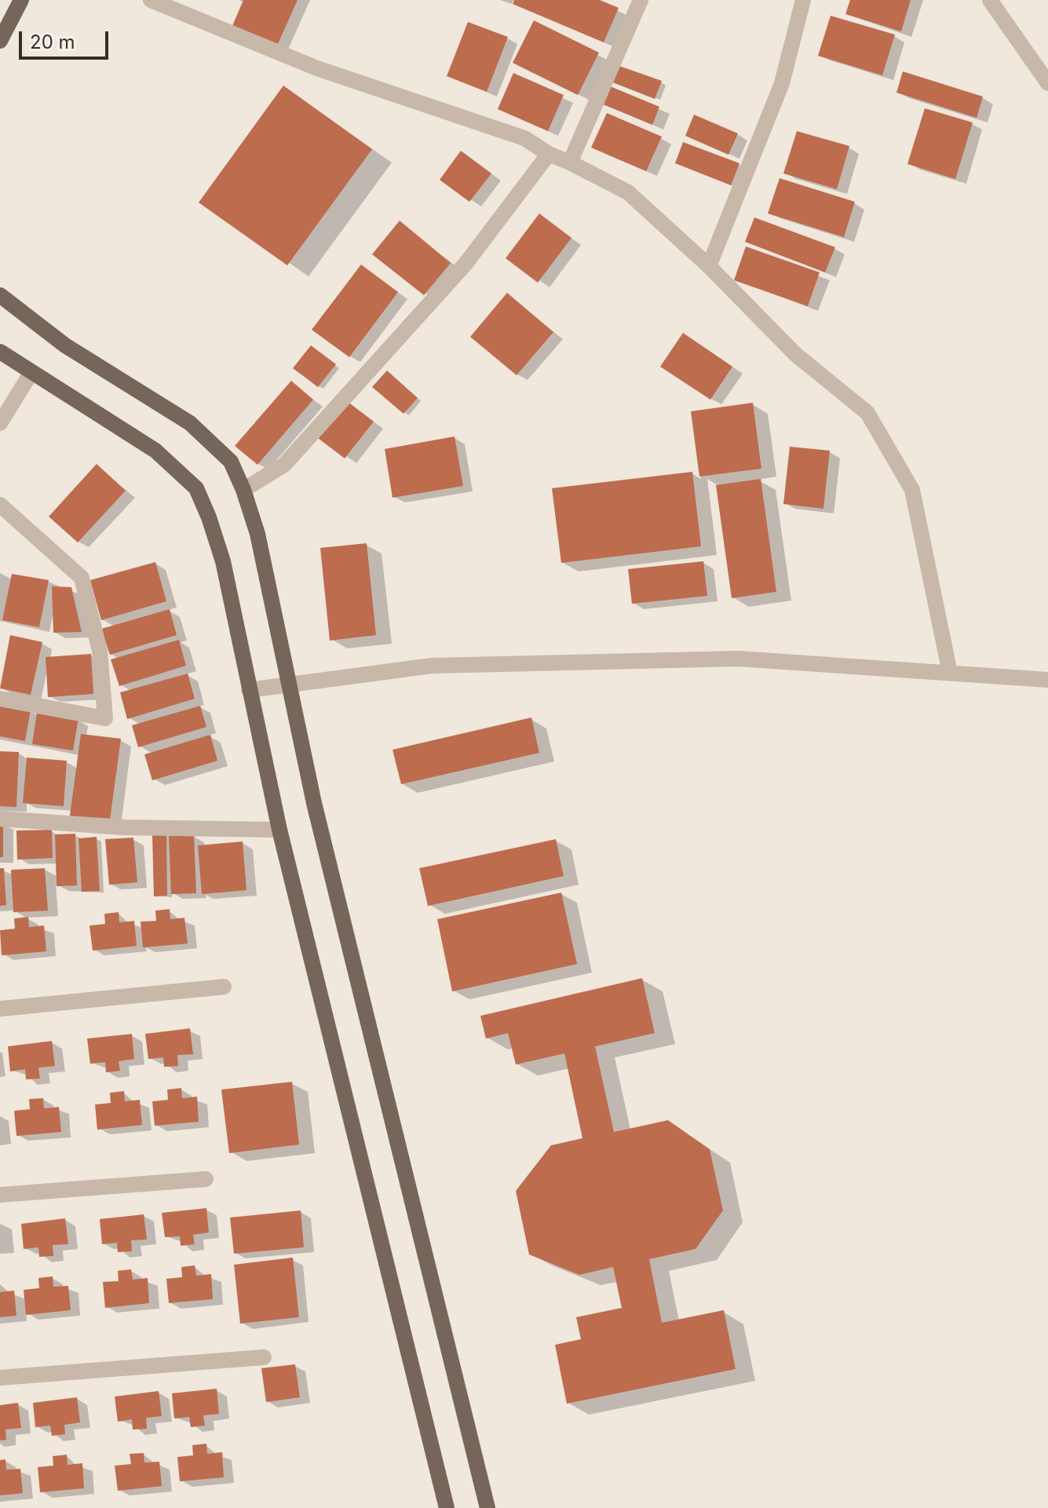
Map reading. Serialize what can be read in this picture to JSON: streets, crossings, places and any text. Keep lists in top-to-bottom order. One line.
{"scale_bar":"20 m"}
